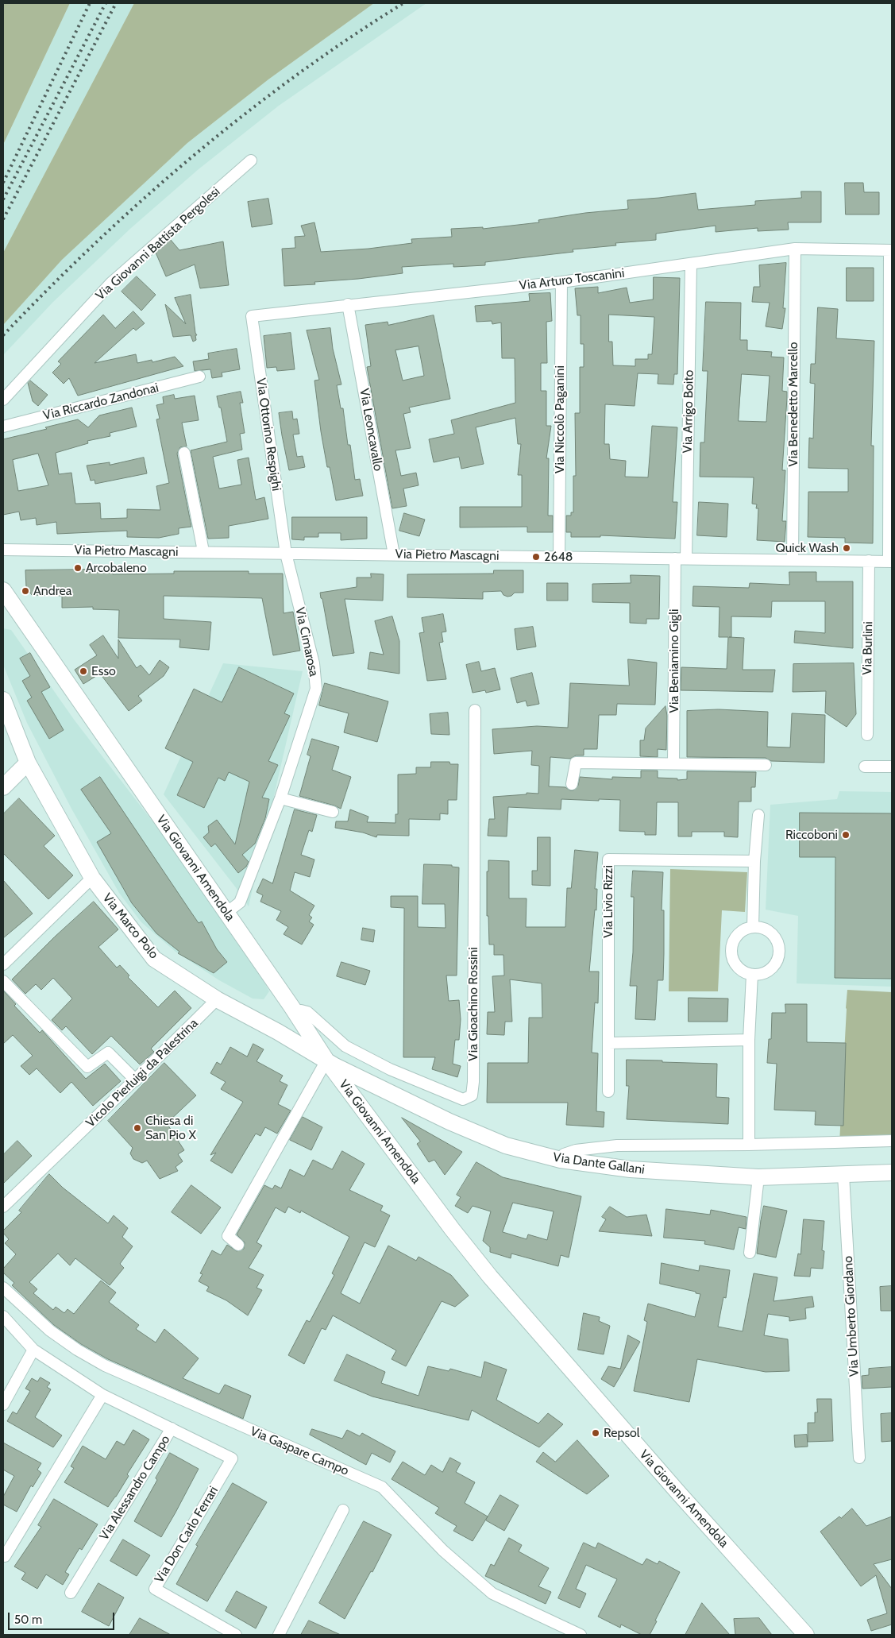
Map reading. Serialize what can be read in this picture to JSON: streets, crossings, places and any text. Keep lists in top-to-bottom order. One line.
{"streets":{"main road":["Via Giovanni Amendola","Via Marco Polo","Via Dante Gallani"],"street":["Via Giovanni Battista Pergolesi","Via Arturo Toscanini","Via Riccardo Zandonai","Via Benedetto Marcello","Via Arrigo Boito","Via Niccolò Paganini","Via Leoncavallo","Via Ottorino Respighi","Via Pietro Mascagni","Via Cimarosa","Via Burlini","Via Beniamino Gigli","Via Livio Rizzi","Via Gioachino Rossini","Vicolo Pierluigi da Palestrina","Via Umberto Giordano","Via Gaspare Campo","Via Alessandro Campo","Via Don Carlo Ferrari"]},"crossings":[["Via Arturo Toscanini","Via Benedetto Marcello"],["Via Arturo Toscanini","Via Arrigo Boito"],["Via Arturo Toscanini","Via Niccolò Paganini"],["Via Arturo Toscanini","Via Leoncavallo"],["Via Arturo Toscanini","Via Ottorino Respighi"],["Via Benedetto Marcello","Via Pietro Mascagni"],["Via Arrigo Boito","Via Pietro Mascagni"],["Via Arrigo Boito","Via Beniamino Gigli"],["Via Niccolò Paganini","Via Pietro Mascagni"],["Via Leoncavallo","Via Pietro Mascagni"],["Via Ottorino Respighi","Via Pietro Mascagni"],["Via Ottorino Respighi","Via Cimarosa"],["Via Pietro Mascagni","Via Cimarosa"],["Via Pietro Mascagni","Via Burlini"],["Via Pietro Mascagni","Via Beniamino Gigli"],["Via Cimarosa","Via Giovanni Amendola"],["Via Giovanni Amendola","Via Marco Polo"],["Via Giovanni Amendola","Via Gioachino Rossini"],["Via Giovanni Amendola","Via Dante Gallani"],["Via Marco Polo","Vicolo Pierluigi da Palestrina"],["Via Marco Polo","Via Dante Gallani"],["Via Dante Gallani","Via Umberto Giordano"],["Via Alessandro Campo","Via Don Carlo Ferrari"]],"places":["Quick Wash","2648","Arcobaleno","Andrea","Esso","Riccoboni","Chiesa di San Pio X","Repsol"],"scale_bar":"50 m"}
